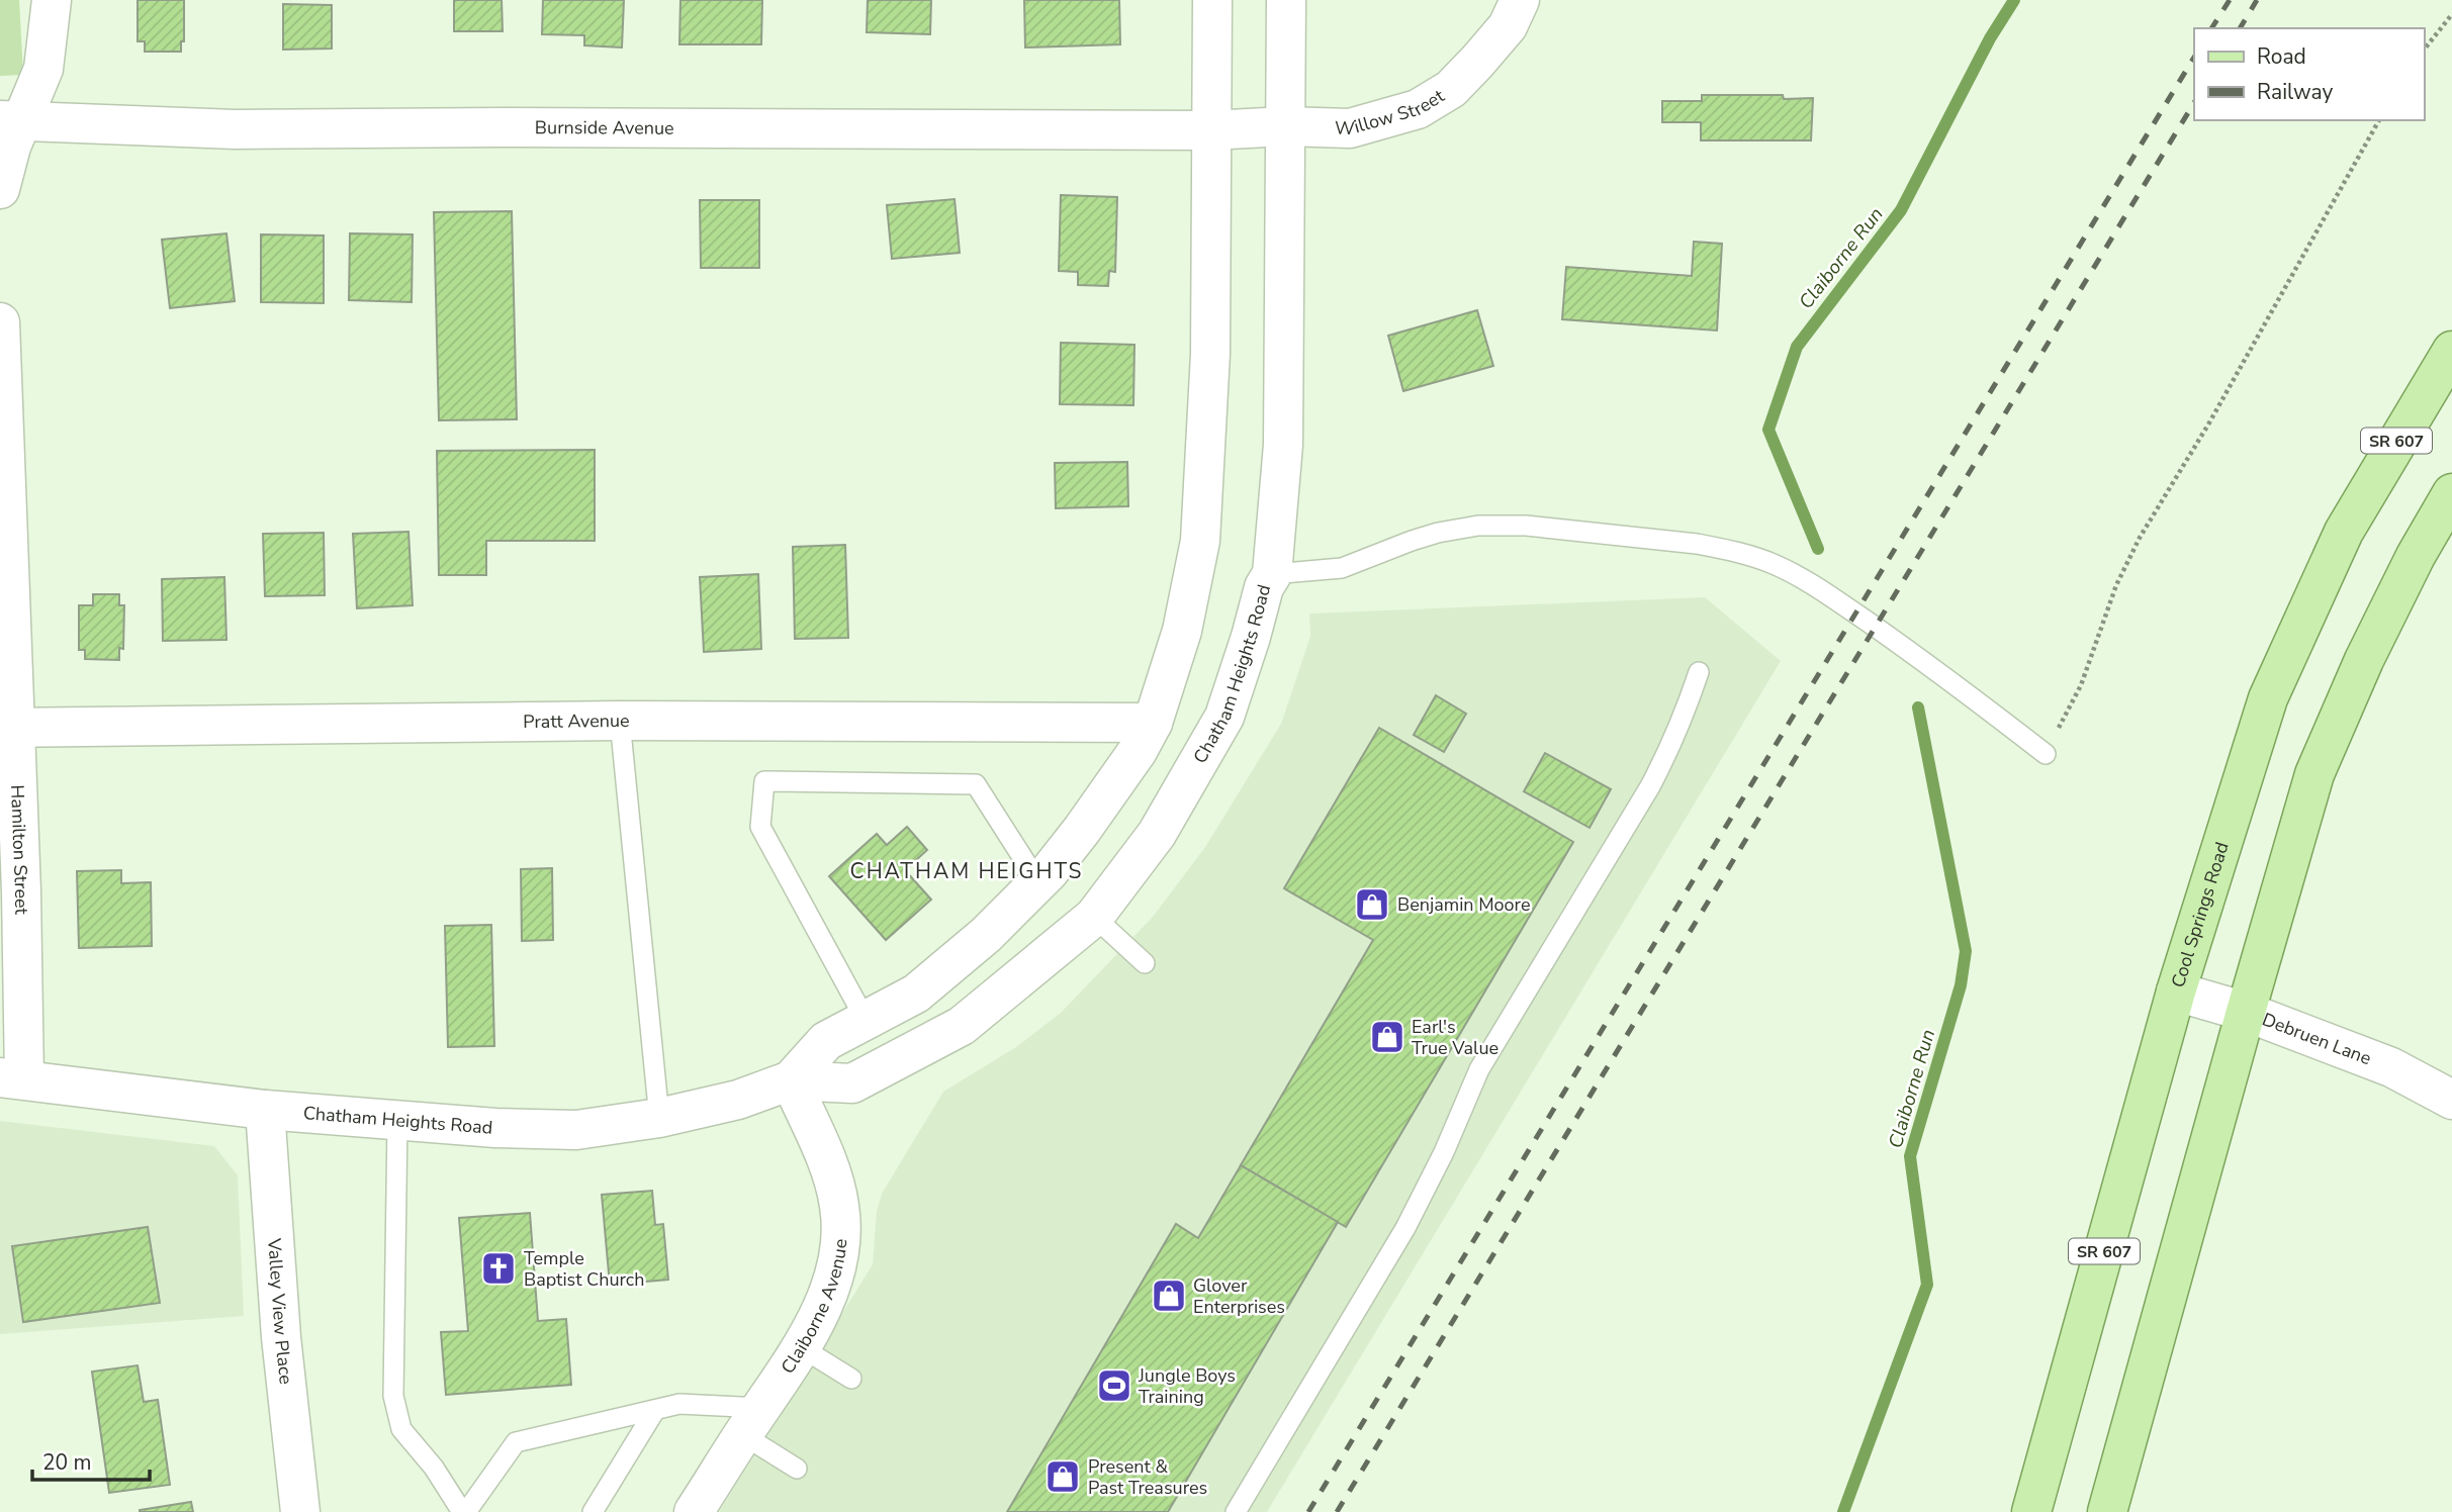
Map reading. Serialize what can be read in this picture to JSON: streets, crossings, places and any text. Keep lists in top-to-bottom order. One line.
{"streets":{"main road":["SR 607","Cool Springs Road"],"street":["Willow Street","Burnside Avenue","Chatham Heights Road","Pratt Avenue","Hamilton Street","Debruen Lane","Claiborne Avenue","Valley View Place"]},"crossings":[["Willow Street","Burnside Avenue"],["Willow Street","Chatham Heights Road"],["Burnside Avenue","Chatham Heights Road"],["Chatham Heights Road","Pratt Avenue"],["Chatham Heights Road","Hamilton Street"],["Chatham Heights Road","Claiborne Avenue"],["Chatham Heights Road","Valley View Place"],["Pratt Avenue","Hamilton Street"],["Cool Springs Road","Debruen Lane"]],"districts":["CHATHAM HEIGHTS"],"water":["Claiborne Run"],"places":{"shop":["Benjamin Moore","Earl's True Value","Glover Enterprises","Present & Past Treasures"],"church":["Temple Baptist Church"],"sports":["Jungle Boys Training"]},"legend":["Road","Railway"],"scale_bar":"20 m"}
